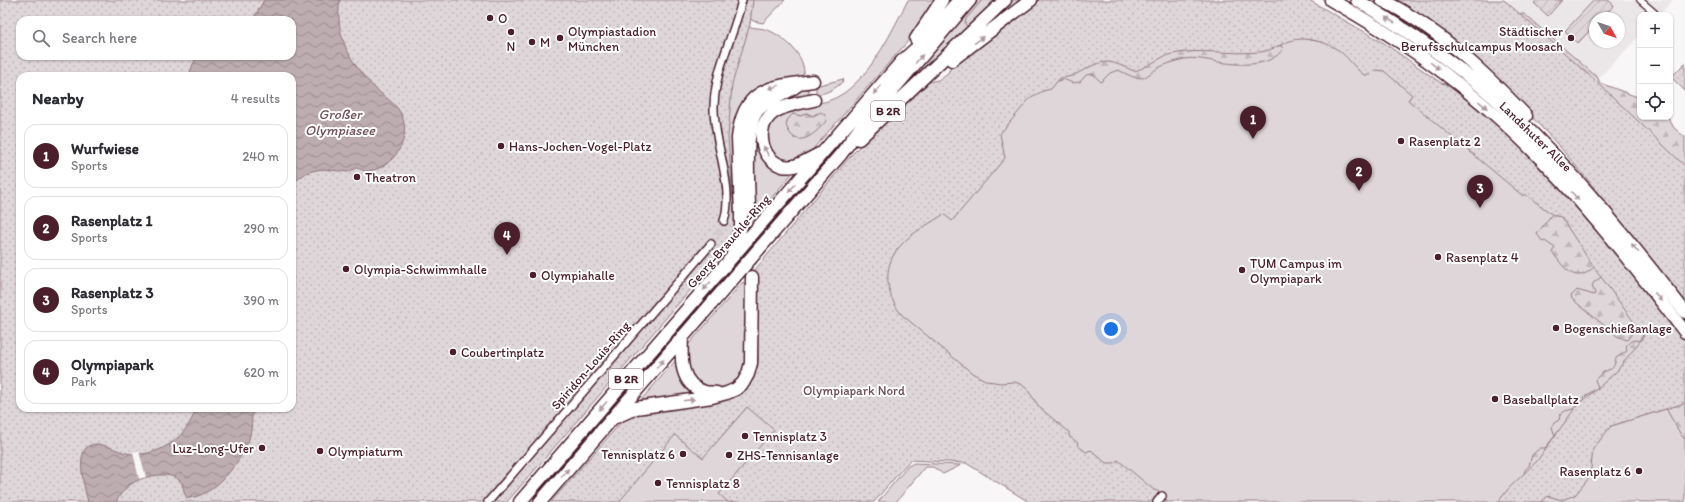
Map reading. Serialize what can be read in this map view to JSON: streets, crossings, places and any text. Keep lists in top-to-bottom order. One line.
{"streets":{"highway":["B 2R","Landshuter Allee","Georg-Brauchle-Ring"],"street":["Spiridon-Louis-Ring"]},"crossings":[["B 2R","Georg-Brauchle-Ring"]],"water":["Großer Olympiasee"],"parks":["Olympiapark Nord"],"places":["O","N","Olympiastadion München","Städtischer Berufsschulcampus Moosach","M","Rasenplatz 2","Hans-Jochen-Vogel-Platz","Theatron","Rasenplatz 4","Olympia-Schwimmhalle","TUM Campus im Olympiapark","Olympiahalle","Bogenschießanlage","Coubertinplatz","Baseballplatz","Tennisplatz 3","Luz-Long-Ufer","Olympiaturm","Tennisplatz 6","ZHS-Tennisanlage","Rasenplatz 6","Tennisplatz 8"],"north":"bottom right","page":{"map_buttons":["+","−"],"search":"Search here","heading":["Nearby","4 results"],"pins":["1","2","3","4"],"list":[{"mark":"1","name":"Wurfwiese","note":"Sports","value":"240 m"},{"mark":"2","name":"Rasenplatz 1","note":"Sports","value":"290 m"},{"mark":"3","name":"Rasenplatz 3","note":"Sports","value":"390 m"},{"mark":"4","name":"Olympiapark","note":"Park","value":"620 m"}]}}
